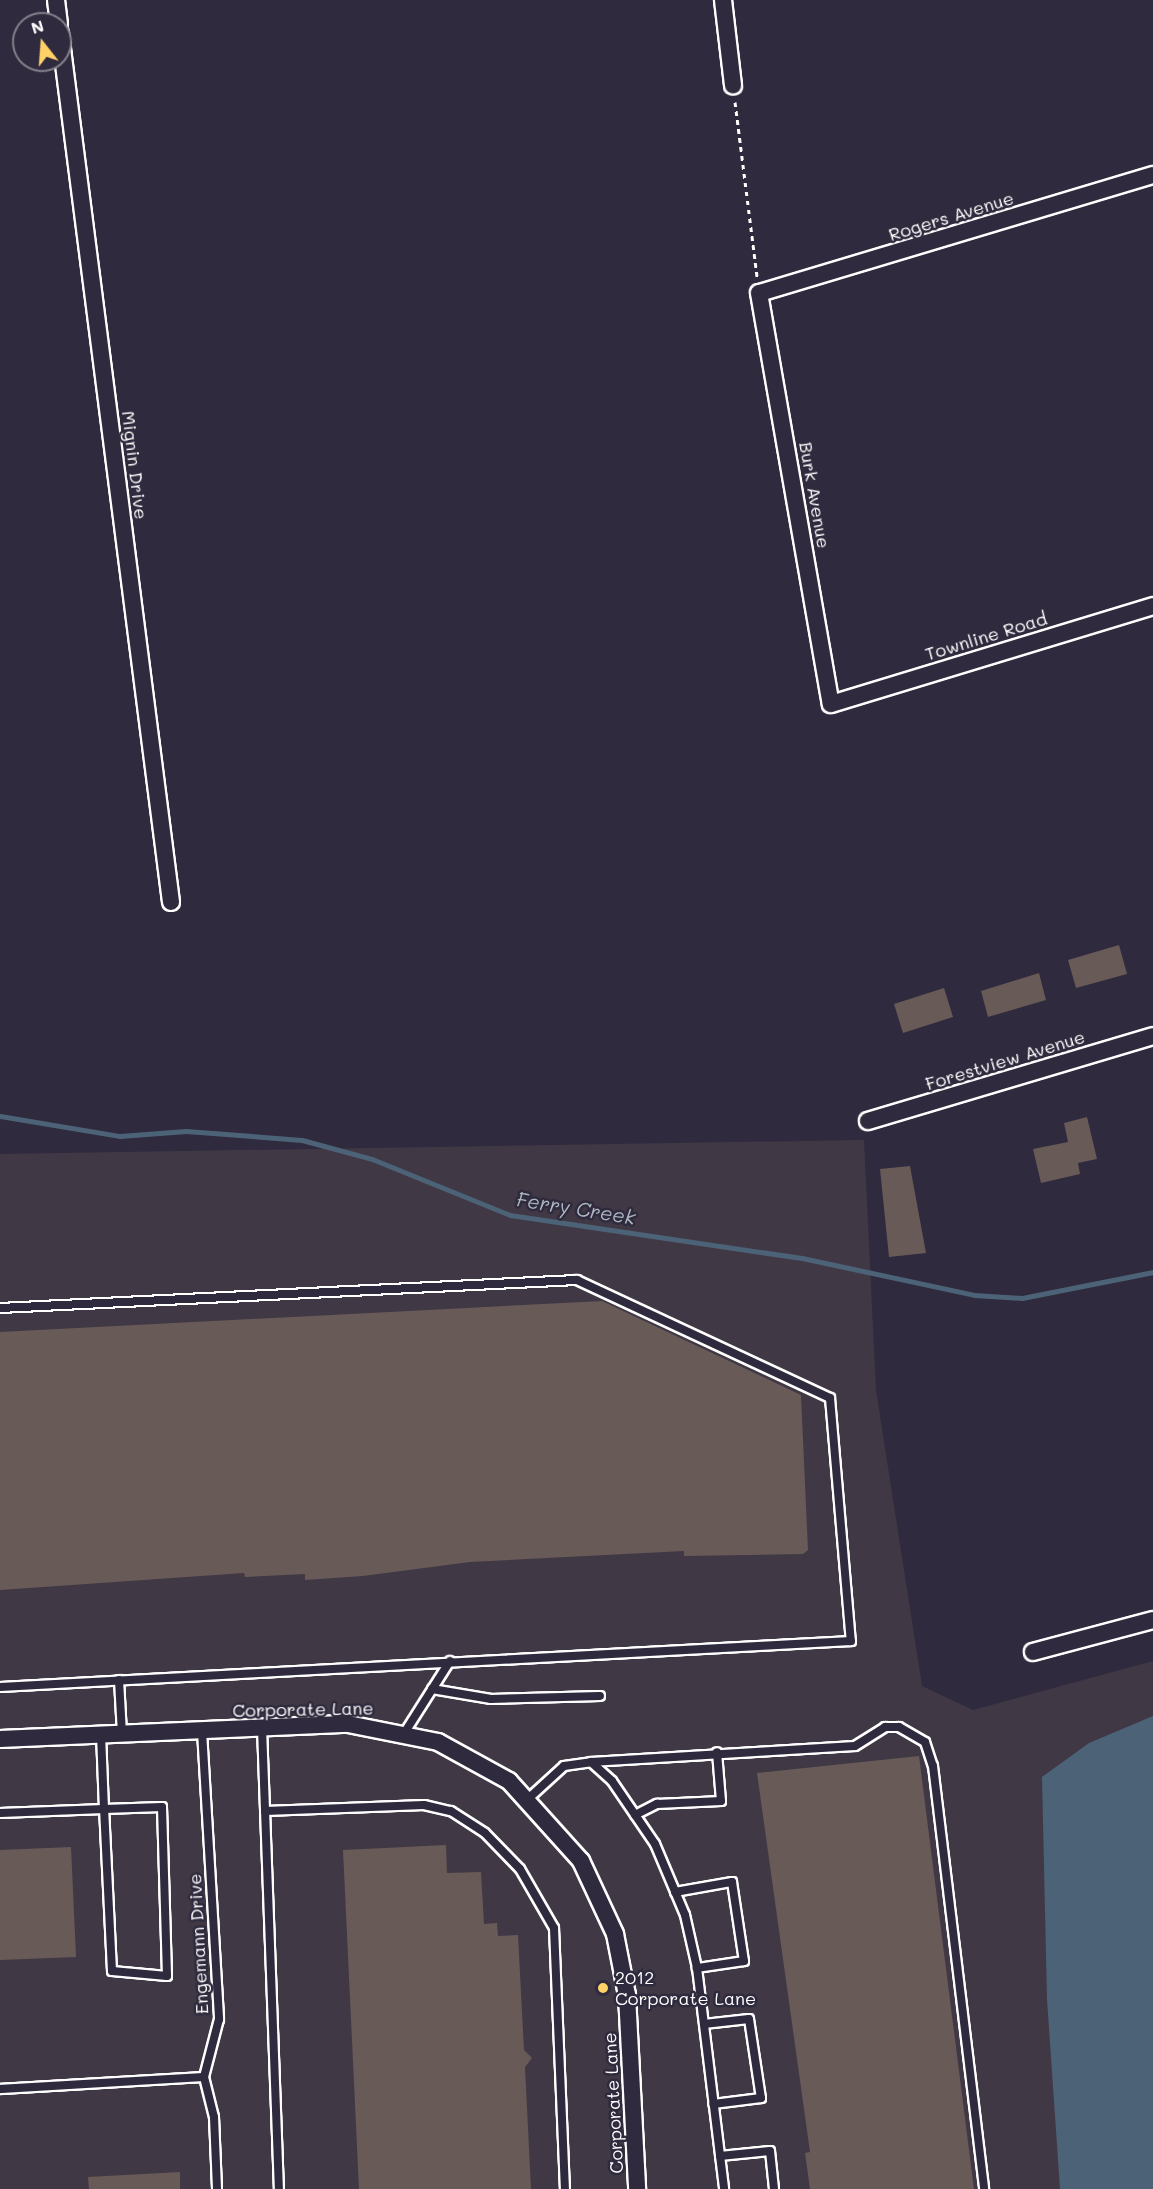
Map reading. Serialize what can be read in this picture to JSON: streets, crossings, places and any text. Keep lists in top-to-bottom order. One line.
{"streets":{"street":["Rogers Avenue","Mignin Drive","Burk Avenue","Townline Road","Forestview Avenue","Corporate Lane"],"lane":["Engemann Drive"]},"crossings":[["Rogers Avenue","Burk Avenue"],["Burk Avenue","Townline Road"],["Corporate Lane","Engemann Drive"]],"water":["Ferry Creek"],"places":["2012 Corporate Lane"],"north":"top"}
